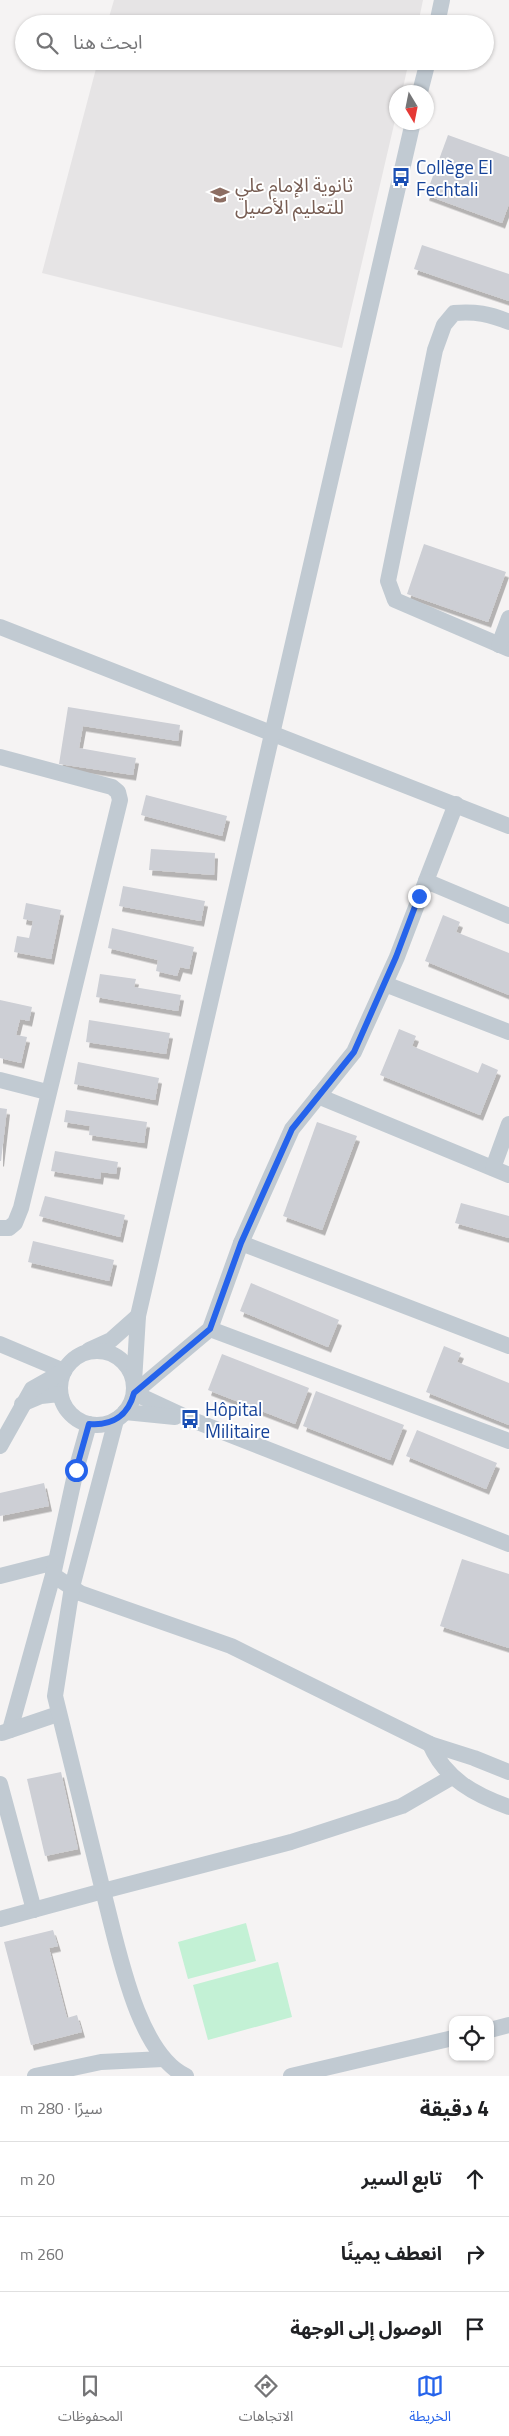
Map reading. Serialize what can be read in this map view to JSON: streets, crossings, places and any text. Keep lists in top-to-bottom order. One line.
{"places":{"bus stop":["Collège El Fechtali","Hôpital Militaire"],"school or university":["ثانوية الإمام علي للتعليم الأصيل"]},"north":"bottom","page":{"search":"ابحث هنا","heading":["4 دقيقة","سيرًا · 280 m"],"list":[["تابع السير","20 m"],["انعطف يمينًا","260 m"],"الوصول إلى الوجهة"],"nav":["الخريطة","الاتجاهات","المحفوظات"]}}
